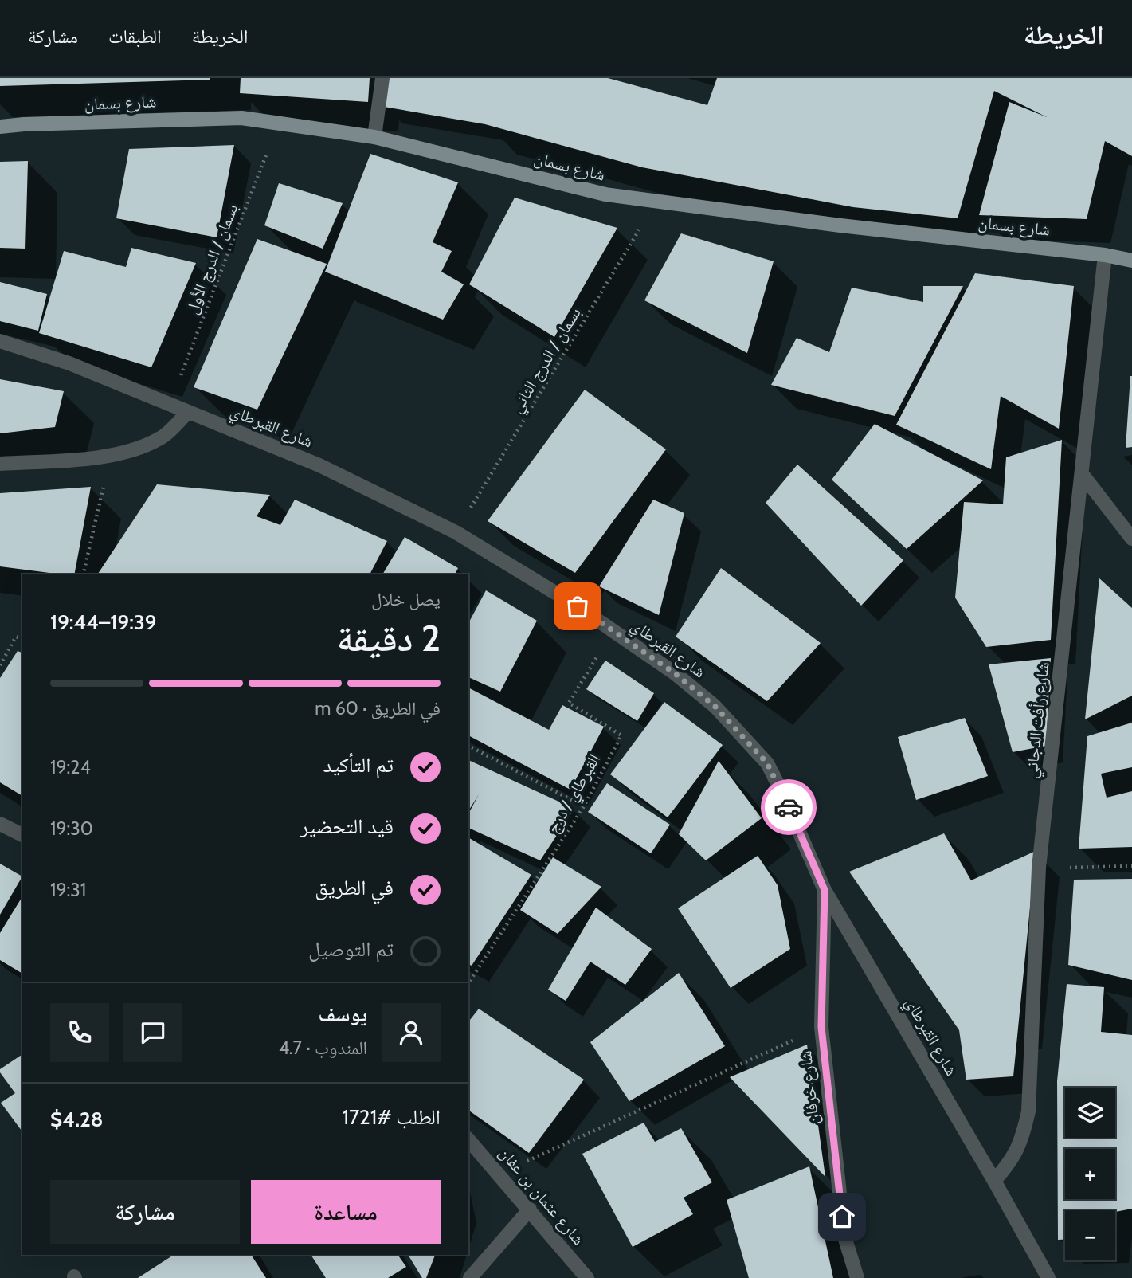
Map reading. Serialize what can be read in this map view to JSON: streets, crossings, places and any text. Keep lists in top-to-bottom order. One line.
{"streets":{"main road":["شارع بسمان"],"street":["شارع القبرطاي","شارع رأفت الدجاني","شارع خرفان","شارع عثمان بن عفان"],"path":["بسمان / الدرج الأول","بسمان / الدرج الثاني","القبرطاي / درج"]},"crossings":[["شارع بسمان","بسمان / الدرج الأول"],["شارع بسمان","بسمان / الدرج الثاني"],["شارع بسمان","شارع رأفت الدجاني"],["بسمان / الدرج الأول","شارع القبرطاي"],["بسمان / الدرج الثاني","شارع القبرطاي"],["شارع القبرطاي","شارع رأفت الدجاني"],["شارع القبرطاي","القبرطاي / درج"],["شارع القبرطاي","شارع خرفان"]],"page":{"header":"الخريطة","nav":["الخريطة","الطبقات","مشاركة"],"heading":["2 دقيقة","يصل خلال","19:39–19:44"],"panel":["يوسف","المندوب · 4.7","الطلب #1721","$4.28"],"bar":"في الطريق · 60 m","list":[["تم التأكيد","19:24"],["قيد التحضير","19:30"],["في الطريق","19:31"],"تم التوصيل"],"map_buttons":["+","−"],"buttons":["مساعدة","مشاركة"]}}
